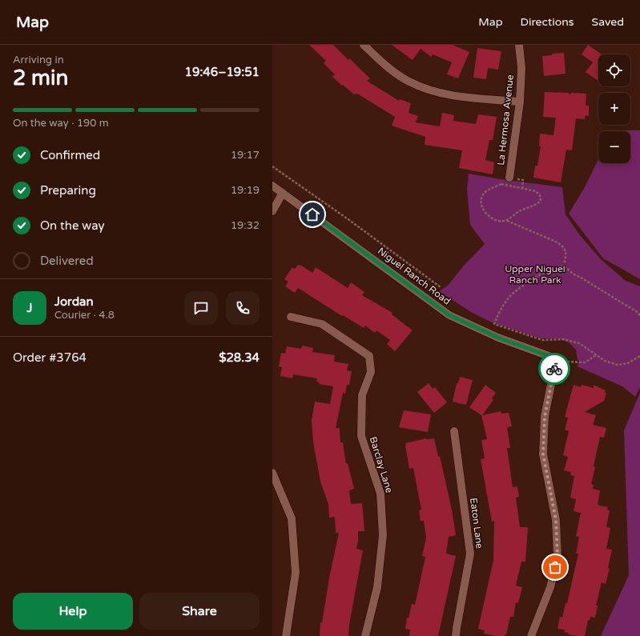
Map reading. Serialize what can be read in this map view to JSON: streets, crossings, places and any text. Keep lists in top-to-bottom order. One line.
{"streets":{"street":["La Hermosa Avenue","Niguel Ranch Road","Barclay Lane","Eaton Lane"]},"parks":["Upper Niguel Ranch Park"],"page":{"header":"Map","nav":["Map","Directions","Saved"],"heading":["2 min","Arriving in","19:46–19:51"],"panel":["Jordan","Courier · 4.8","Order #3764","$28.34"],"map_buttons":["+","−"],"bar":"On the way · 190 m","list":[["Confirmed","19:17"],["Preparing","19:19"],["On the way","19:32"],"Delivered"],"round":"J","buttons":["Help","Share"]}}
